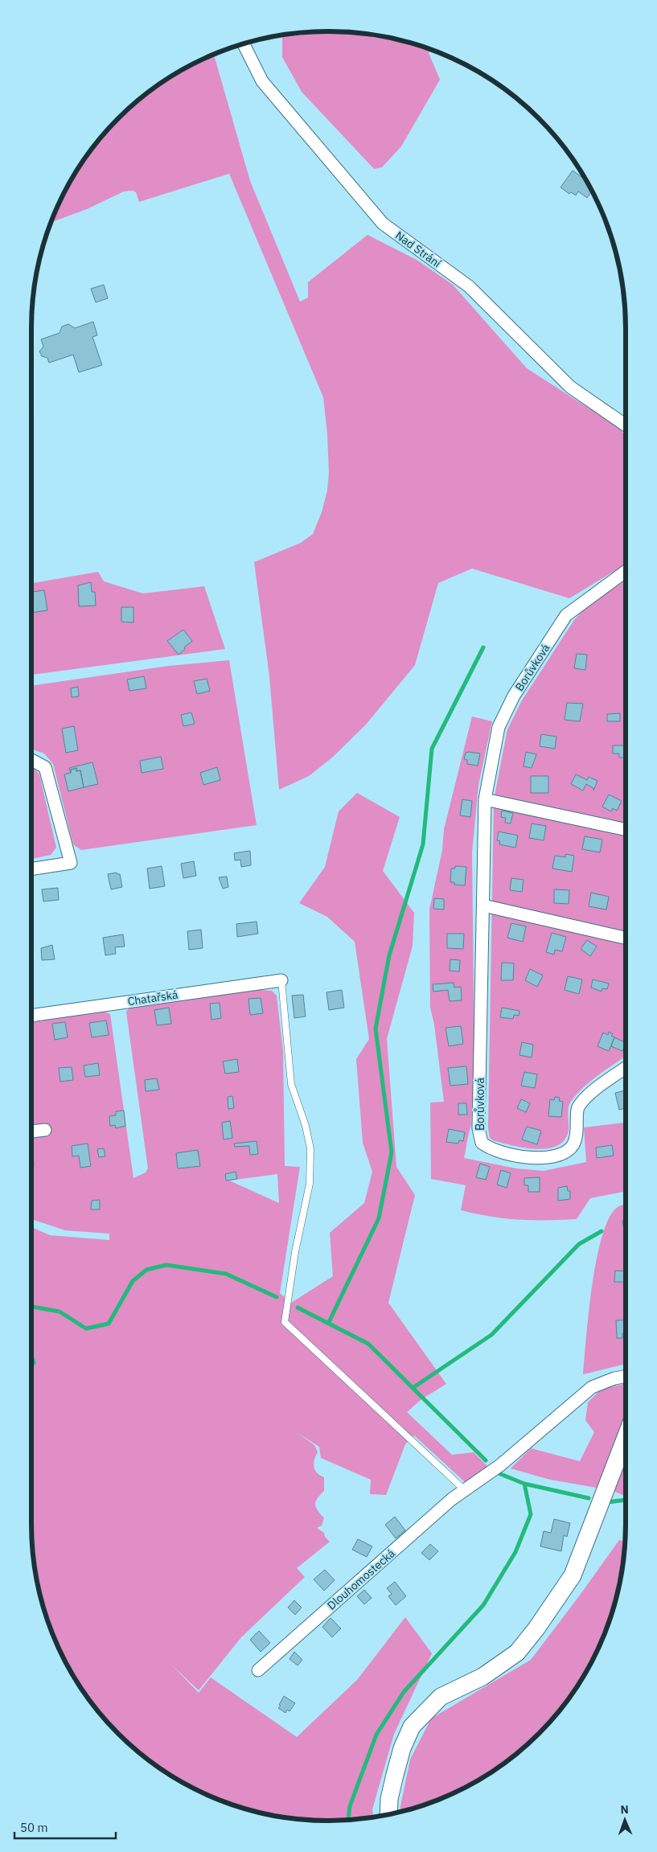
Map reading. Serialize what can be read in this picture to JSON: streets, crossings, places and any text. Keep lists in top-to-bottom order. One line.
{"streets":{"street":["Nad Strání","Borůvková","Chatařská","Dlouhomostecká"]},"scale_bar":"50 m","north":"top"}
